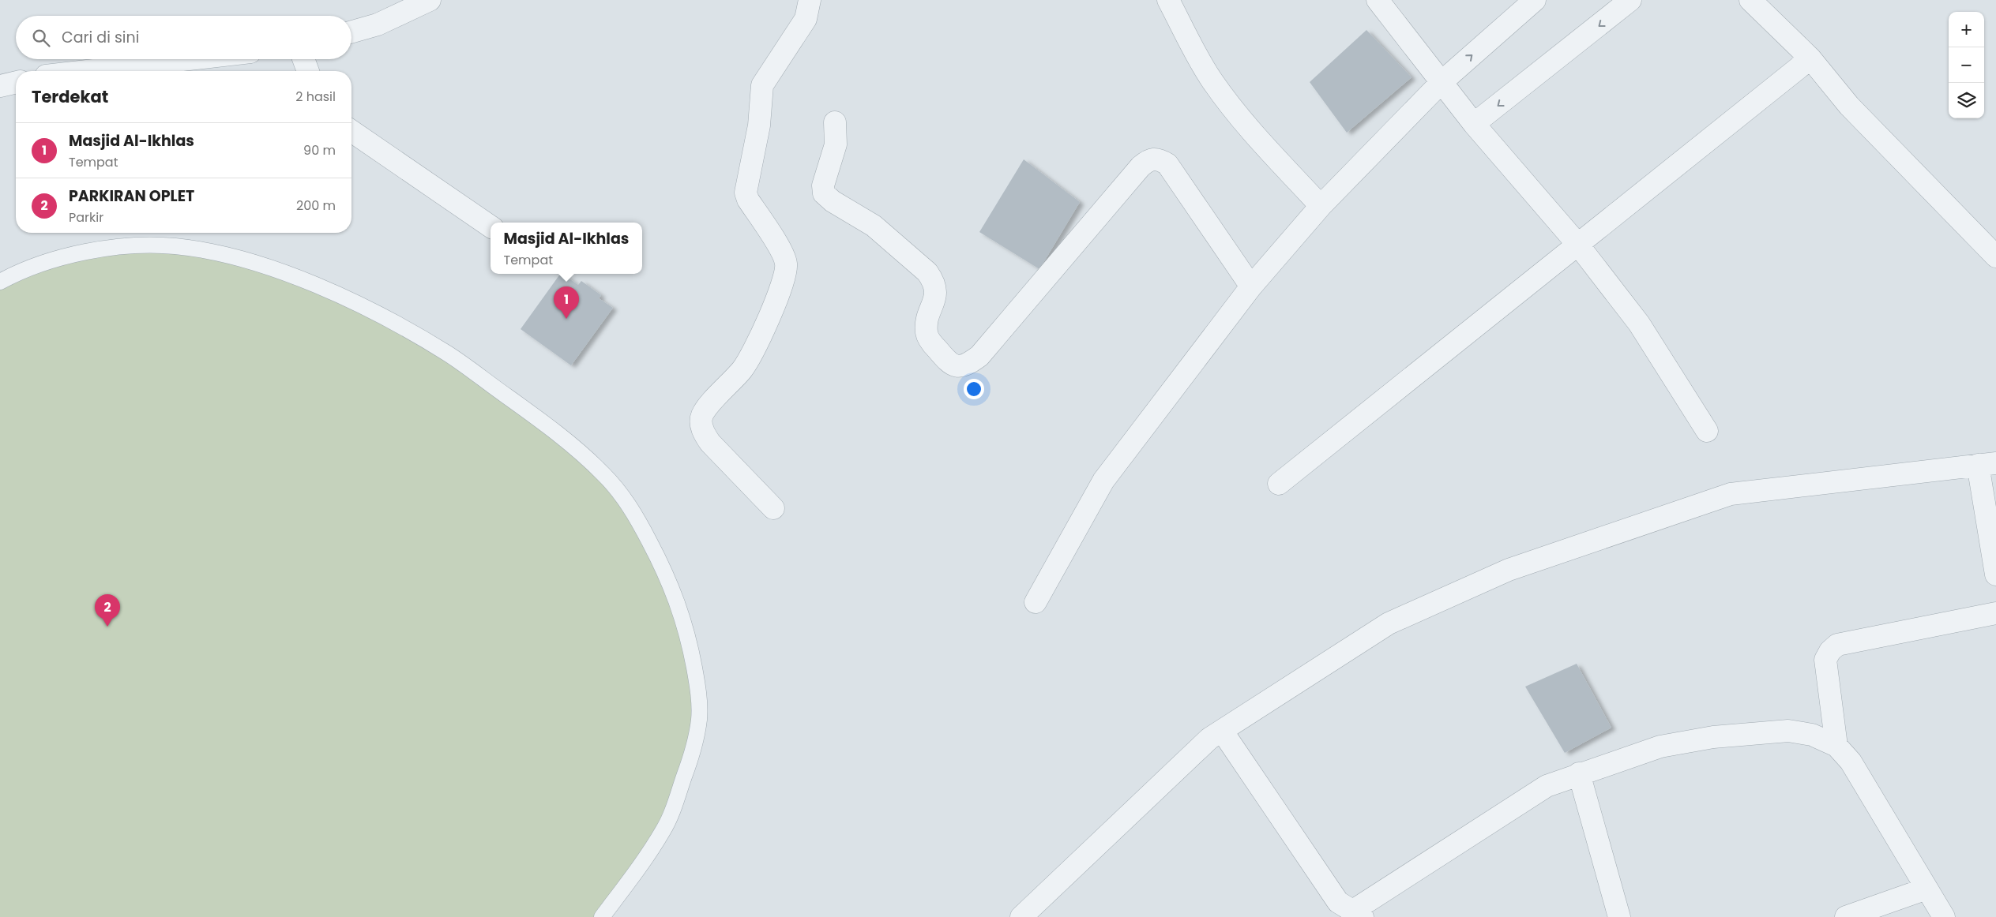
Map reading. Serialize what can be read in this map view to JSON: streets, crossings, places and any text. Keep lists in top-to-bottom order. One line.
{"page":{"map_buttons":["+","−"],"search":"Cari di sini","heading":["Terdekat","2 hasil"],"list":[{"mark":"1","name":"Masjid Al-Ikhlas","note":"Tempat","value":"90 m"},{"mark":"2","name":"PARKIRAN OPLET","note":"Parkir","value":"200 m"}],"popup":["Masjid Al-Ikhlas","Tempat"],"pins":["1","2"]}}
